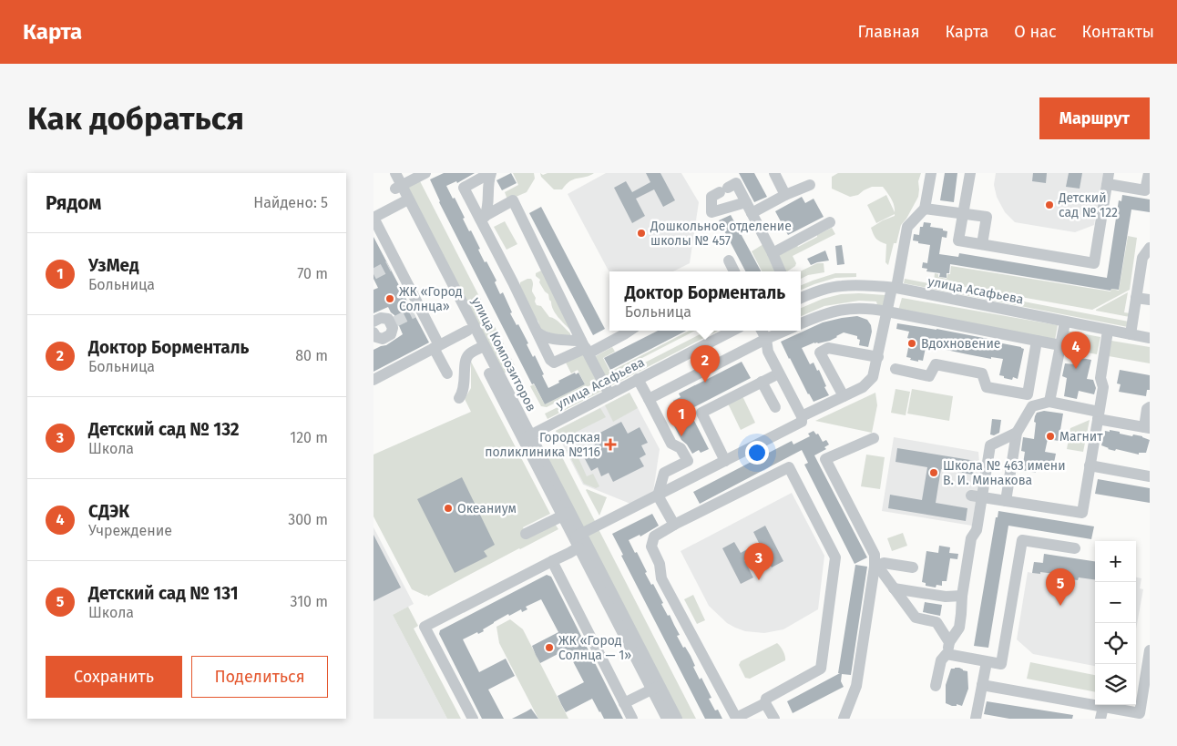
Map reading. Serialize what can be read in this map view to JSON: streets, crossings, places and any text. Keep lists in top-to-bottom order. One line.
{"streets":{"street":["улица Асафьева","улица Композиторов"]},"crossings":[["улица Асафьева","улица Композиторов"]],"places":{"other":["Детский сад № 122","Дошкольное отделение школы № 457","ЖК «Город Солнца»","Вдохновение","Магнит","Школа № 463 имени В. И. Минакова","Океаниум","ЖК «Город Солнца — 1»"],"health":["Городская поликлиника №116"]},"page":{"header":"Карта","nav":["Главная","Карта","О нас","Контакты"],"buttons":["Маршрут",["Сохранить","Поделиться"]],"title":"Как добраться","heading":["Рядом","Найдено: 5"],"list":[{"mark":"1","name":"УзМед","note":"Больница","value":"70 m"},{"mark":"2","name":"Доктор Борменталь","note":"Больница","value":"80 m"},{"mark":"3","name":"Детский сад № 132","note":"Школа","value":"120 m"},{"mark":"4","name":"СДЭК","note":"Учреждение","value":"300 m"},{"mark":"5","name":"Детский сад № 131","note":"Школа","value":"310 m"}],"popup":["Доктор Борменталь","Больница"],"pins":["4","2","1","3","5"],"map_buttons":["+","−"]}}
